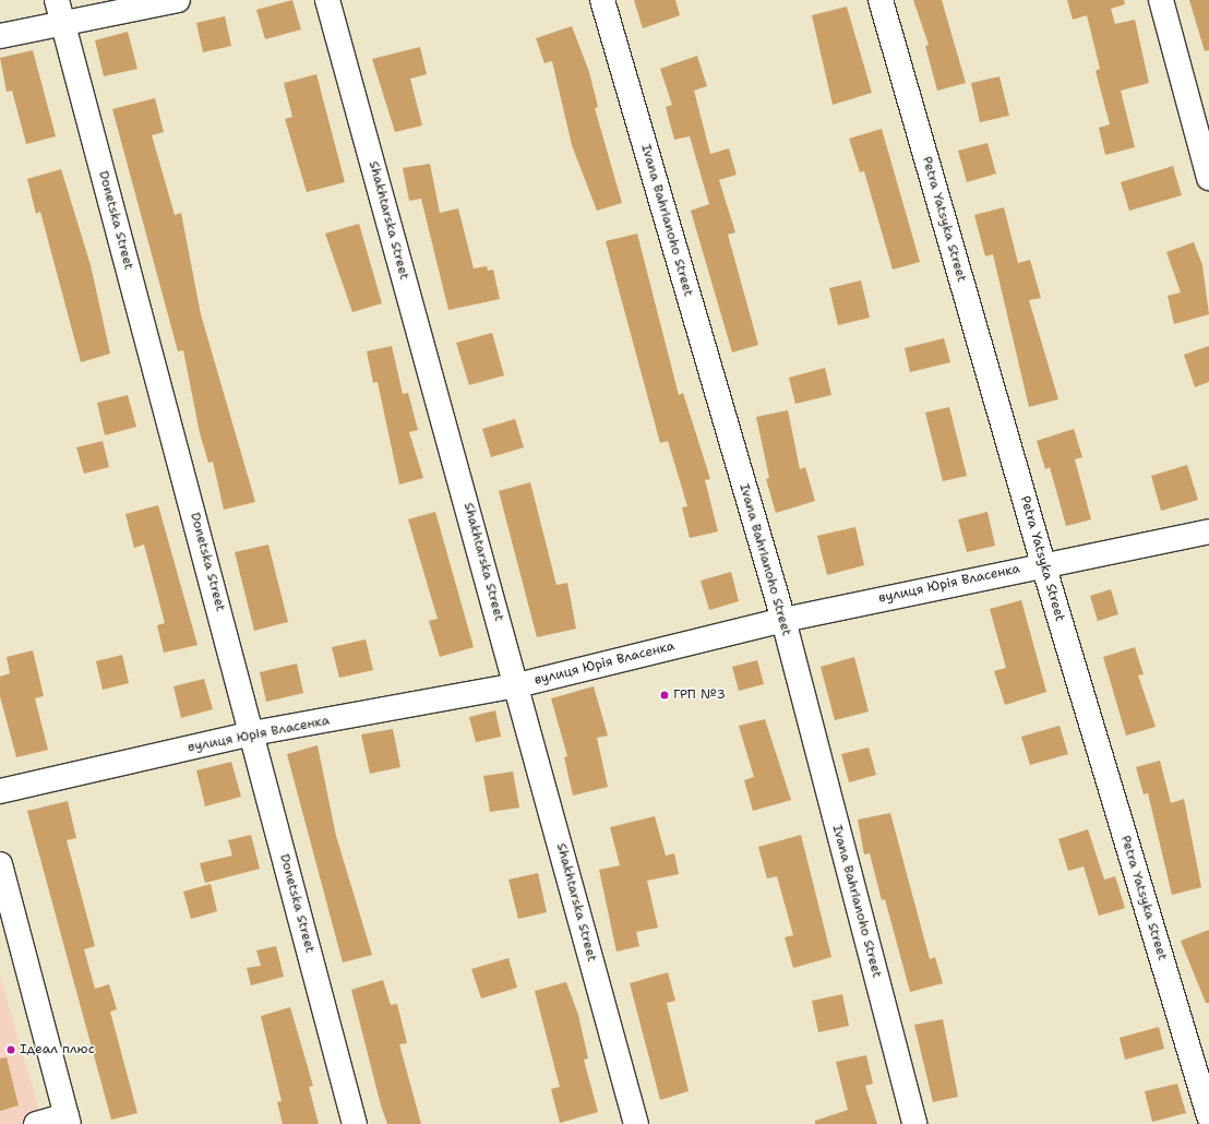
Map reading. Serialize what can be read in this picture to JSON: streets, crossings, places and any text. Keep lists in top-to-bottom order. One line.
{"streets":{"street":["Petra Yatsyka Street","Donetska Street","Shakhtarska Street","Ivana Bahrianoho Street","вулиця Юрія Власенка"]},"crossings":[["Petra Yatsyka Street","вулиця Юрія Власенка"],["Donetska Street","вулиця Юрія Власенка"],["Shakhtarska Street","вулиця Юрія Власенка"],["Ivana Bahrianoho Street","вулиця Юрія Власенка"]],"places":["ГРП №3","Ідеал плюс"]}
